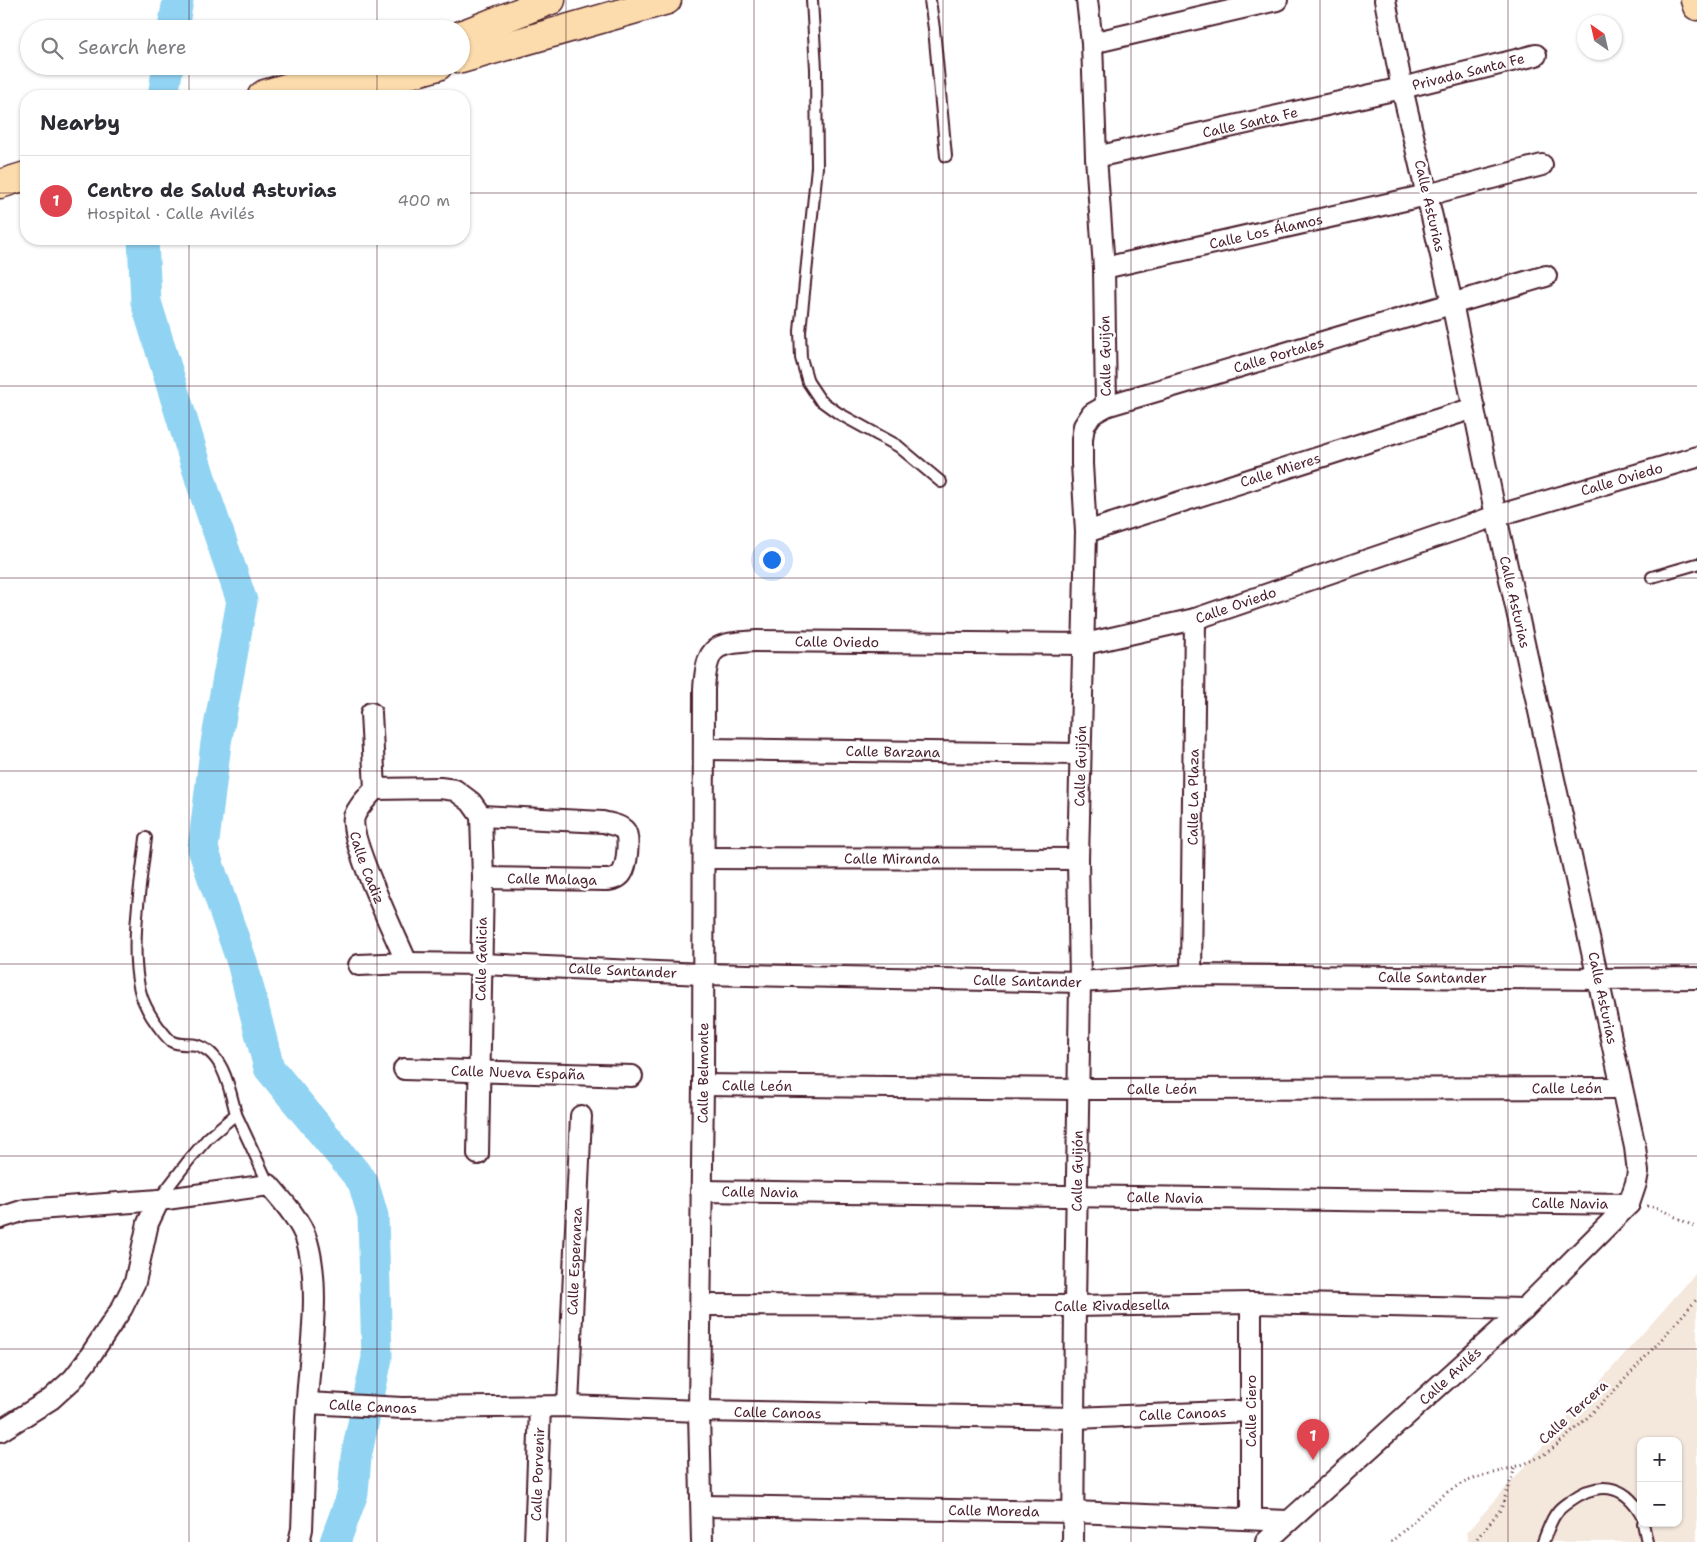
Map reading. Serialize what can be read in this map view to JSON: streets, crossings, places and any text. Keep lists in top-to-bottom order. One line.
{"streets":{"street":["Privada Santa Fe","Calle Santa Fe","Calle Asturias","Calle Los Álamos","Calle Portales","Calle Guijón","Calle Mieres","Calle Oviedo","Calle Barzana","Calle La Plaza","Calle Miranda","Calle Cadiz","Calle Malaga","Calle Galicia","Calle Santander","Calle Nueva España","Calle Belmonte","Calle León","Calle Navia","Calle Esperanza","Calle Rivadesella","Calle Avilés","Calle Canoas","Calle Ciero","Calle Porvenir","Calle Moreda"],"path":["Calle Tercera"]},"crossings":[["Privada Santa Fe","Calle Santa Fe"],["Privada Santa Fe","Calle Asturias"],["Calle Santa Fe","Calle Asturias"],["Calle Santa Fe","Calle Guijón"],["Calle Asturias","Calle Los Álamos"],["Calle Asturias","Calle Portales"],["Calle Asturias","Calle Mieres"],["Calle Asturias","Calle Oviedo"],["Calle Asturias","Calle Santander"],["Calle Asturias","Calle León"],["Calle Asturias","Calle Navia"],["Calle Asturias","Calle Avilés"],["Calle Los Álamos","Calle Guijón"],["Calle Portales","Calle Guijón"],["Calle Guijón","Calle Mieres"],["Calle Guijón","Calle Oviedo"],["Calle Guijón","Calle Barzana"],["Calle Guijón","Calle Miranda"],["Calle Guijón","Calle Santander"],["Calle Guijón","Calle León"],["Calle Guijón","Calle Navia"],["Calle Guijón","Calle Rivadesella"],["Calle Guijón","Calle Canoas"],["Calle Guijón","Calle Moreda"],["Calle Oviedo","Calle La Plaza"],["Calle Oviedo","Calle Belmonte"],["Calle Barzana","Calle Belmonte"],["Calle La Plaza","Calle Santander"],["Calle Miranda","Calle Belmonte"],["Calle Cadiz","Calle Santander"],["Calle Malaga","Calle Galicia"],["Calle Galicia","Calle Santander"],["Calle Galicia","Calle Nueva España"],["Calle Santander","Calle Belmonte"],["Calle Belmonte","Calle León"],["Calle Belmonte","Calle Navia"],["Calle Belmonte","Calle Rivadesella"],["Calle Belmonte","Calle Canoas"],["Calle Belmonte","Calle Moreda"],["Calle Navia","Calle Avilés"],["Calle Esperanza","Calle Canoas"],["Calle Rivadesella","Calle Avilés"],["Calle Rivadesella","Calle Ciero"],["Calle Avilés","Calle Moreda"],["Calle Canoas","Calle Ciero"],["Calle Canoas","Calle Porvenir"],["Calle Ciero","Calle Moreda"]],"north":"top left","page":{"search":"Search here","heading":"Nearby","list":[{"mark":"1","name":"Centro de Salud Asturias","note":"Hospital · Calle Avilés","value":"400 m"}],"pins":"1","map_buttons":["+","−"]}}
